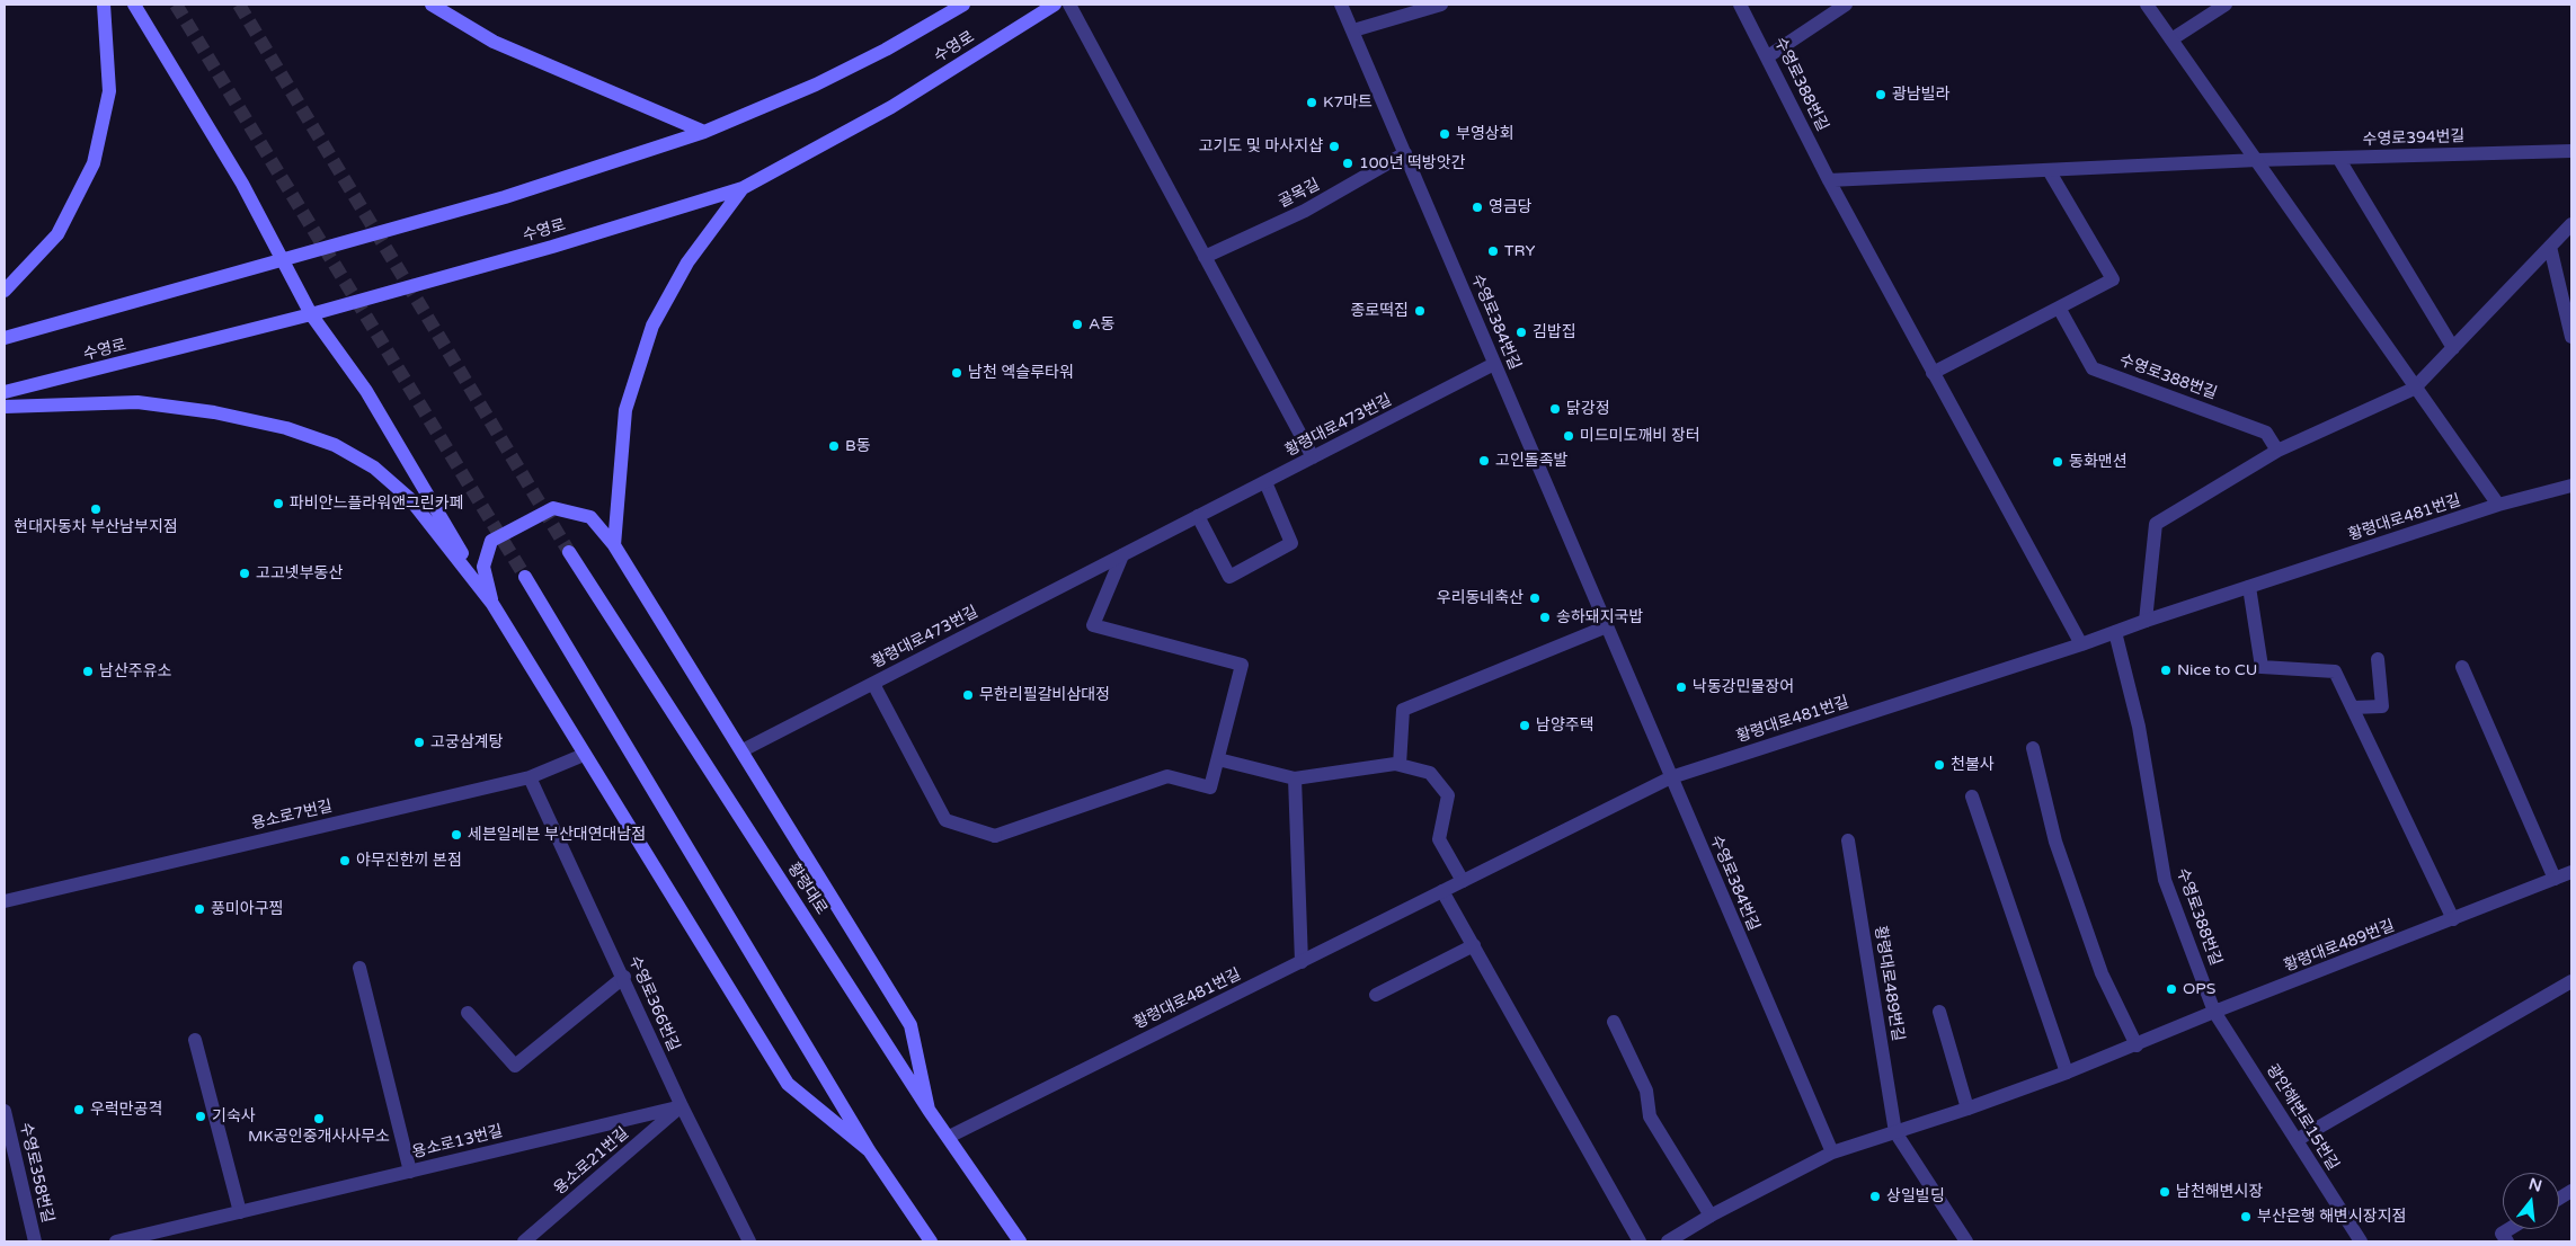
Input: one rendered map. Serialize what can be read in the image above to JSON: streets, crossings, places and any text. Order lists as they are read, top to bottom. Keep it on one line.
{"streets":{"main road":["수영로","황령대로"],"street":["수영로388번길","수영로394번길","골목길","수영로384번길","황령대로473번길","황령대로481번길","용소로7번길","황령대로489번길","수영로366번길","광안해변로15번길","용소로13번길","용소로21번길","수영로358번길"]},"crossings":[["수영로388번길","황령대로481번길"],["수영로388번길","황령대로489번길"],["수영로388번길","광안해변로15번길"],["골목길","수영로384번길"],["수영로384번길","황령대로473번길"],["수영로384번길","황령대로481번길"],["수영로384번길","황령대로489번길"],["황령대로481번길","황령대로"],["용소로7번길","수영로366번길"],["황령대로489번길","광안해변로15번길"],["수영로366번길","용소로13번길"],["수영로366번길","용소로21번길"],["용소로13번길","용소로21번길"]],"places":["광남빌라","K7마트","부영상회","고기도 및 마사지샵","100년 떡방앗간","영금당","TRY","종로떡집","A동","김밥집","남천 엑슬루타워","닭강정","미드미도깨비 장터","B동","고인돌족발","동화맨션","파비안느플라워앤그린카페","현대자동차 부산남부지점","고고넷부동산","우리동네축산","송하돼지국밥","Nice to CU","남산주유소","낙동강민물장어","무한리필갈비삼대정","남양주택","고궁삼계탕","천불사","세븐일레븐 부산대연대남점","야무진한끼 본점","풍미아구찜","OPS","우럭만공격","기숙사","MK공인중개사사무소","남천해변시장","상일빌딩","부산은행 해변시장지점"],"north":"top"}
